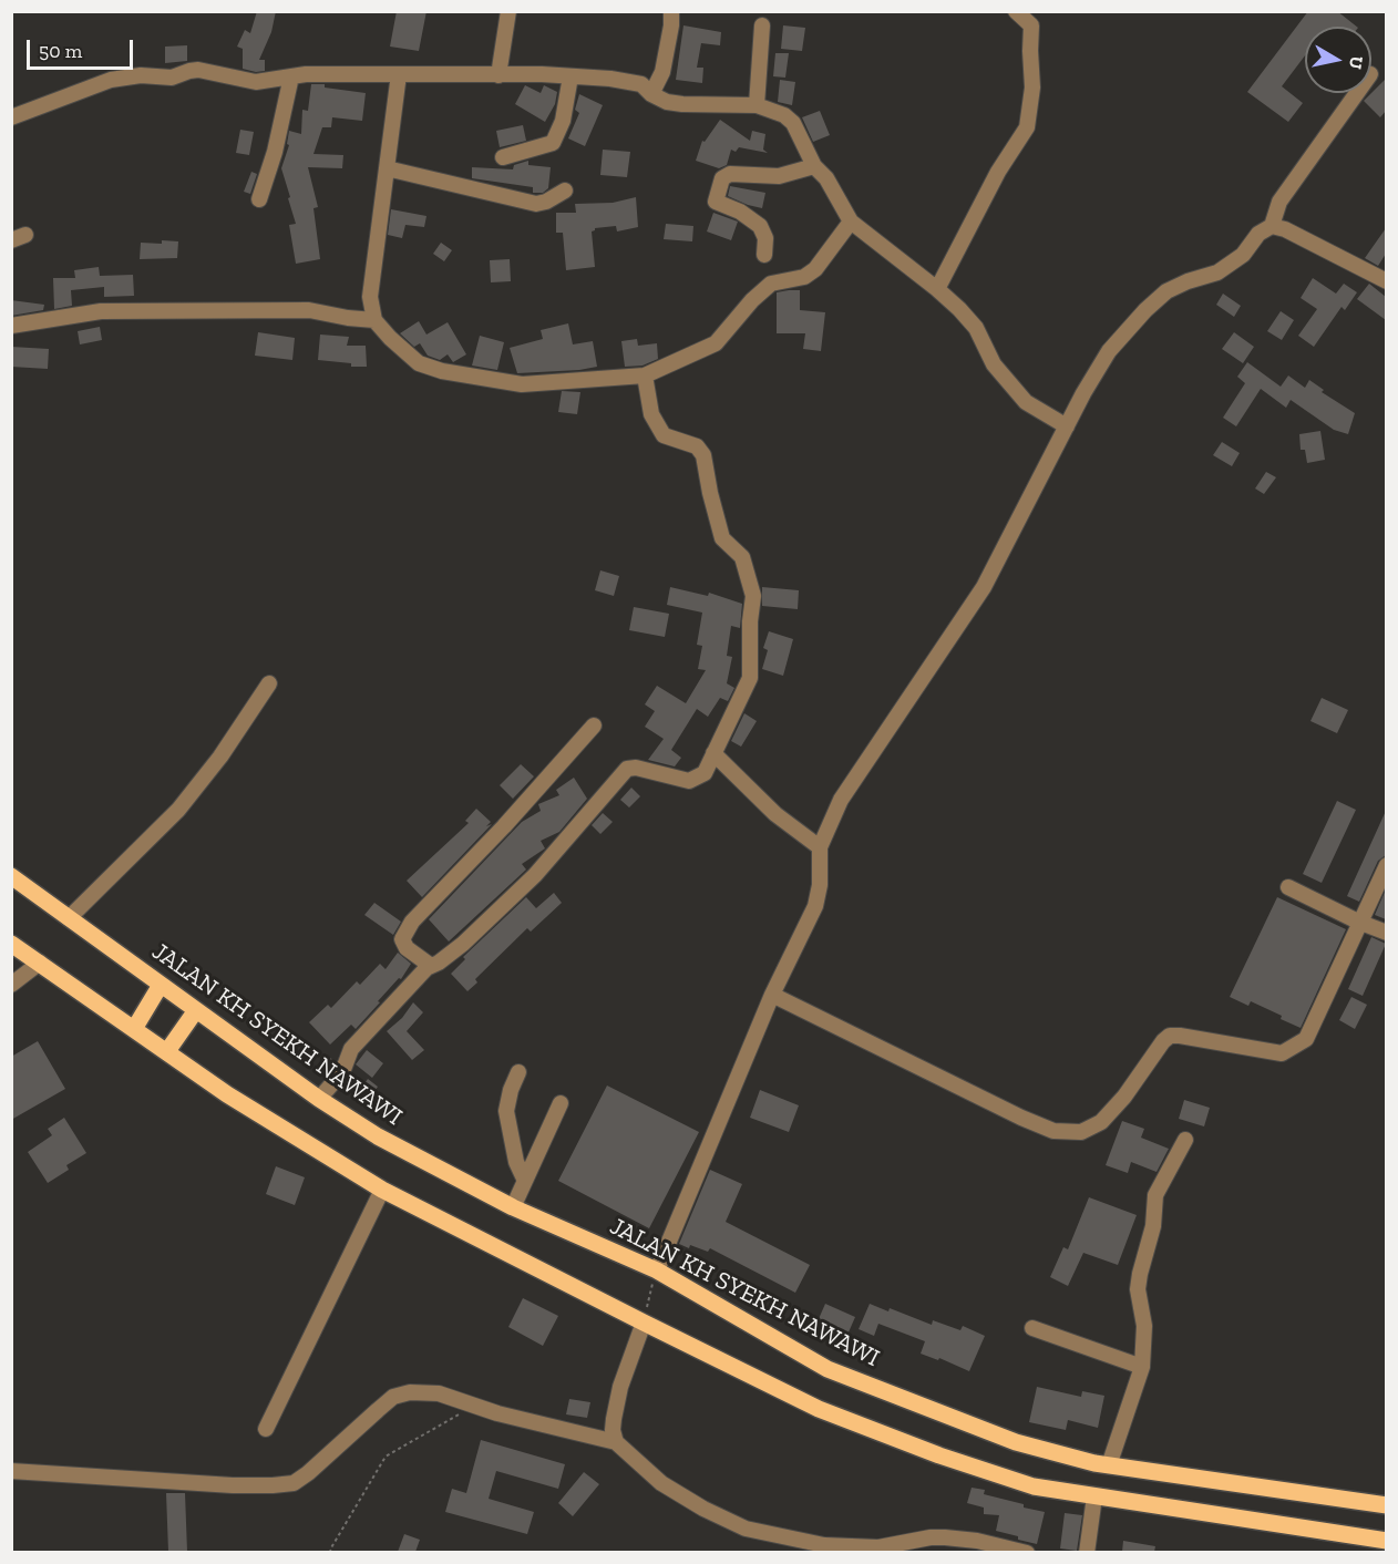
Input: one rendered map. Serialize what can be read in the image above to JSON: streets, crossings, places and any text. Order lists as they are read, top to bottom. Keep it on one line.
{"streets":{"main road":["JALAN KH SYEKH NAWAWI"]},"scale_bar":"50 m","north":"right"}
